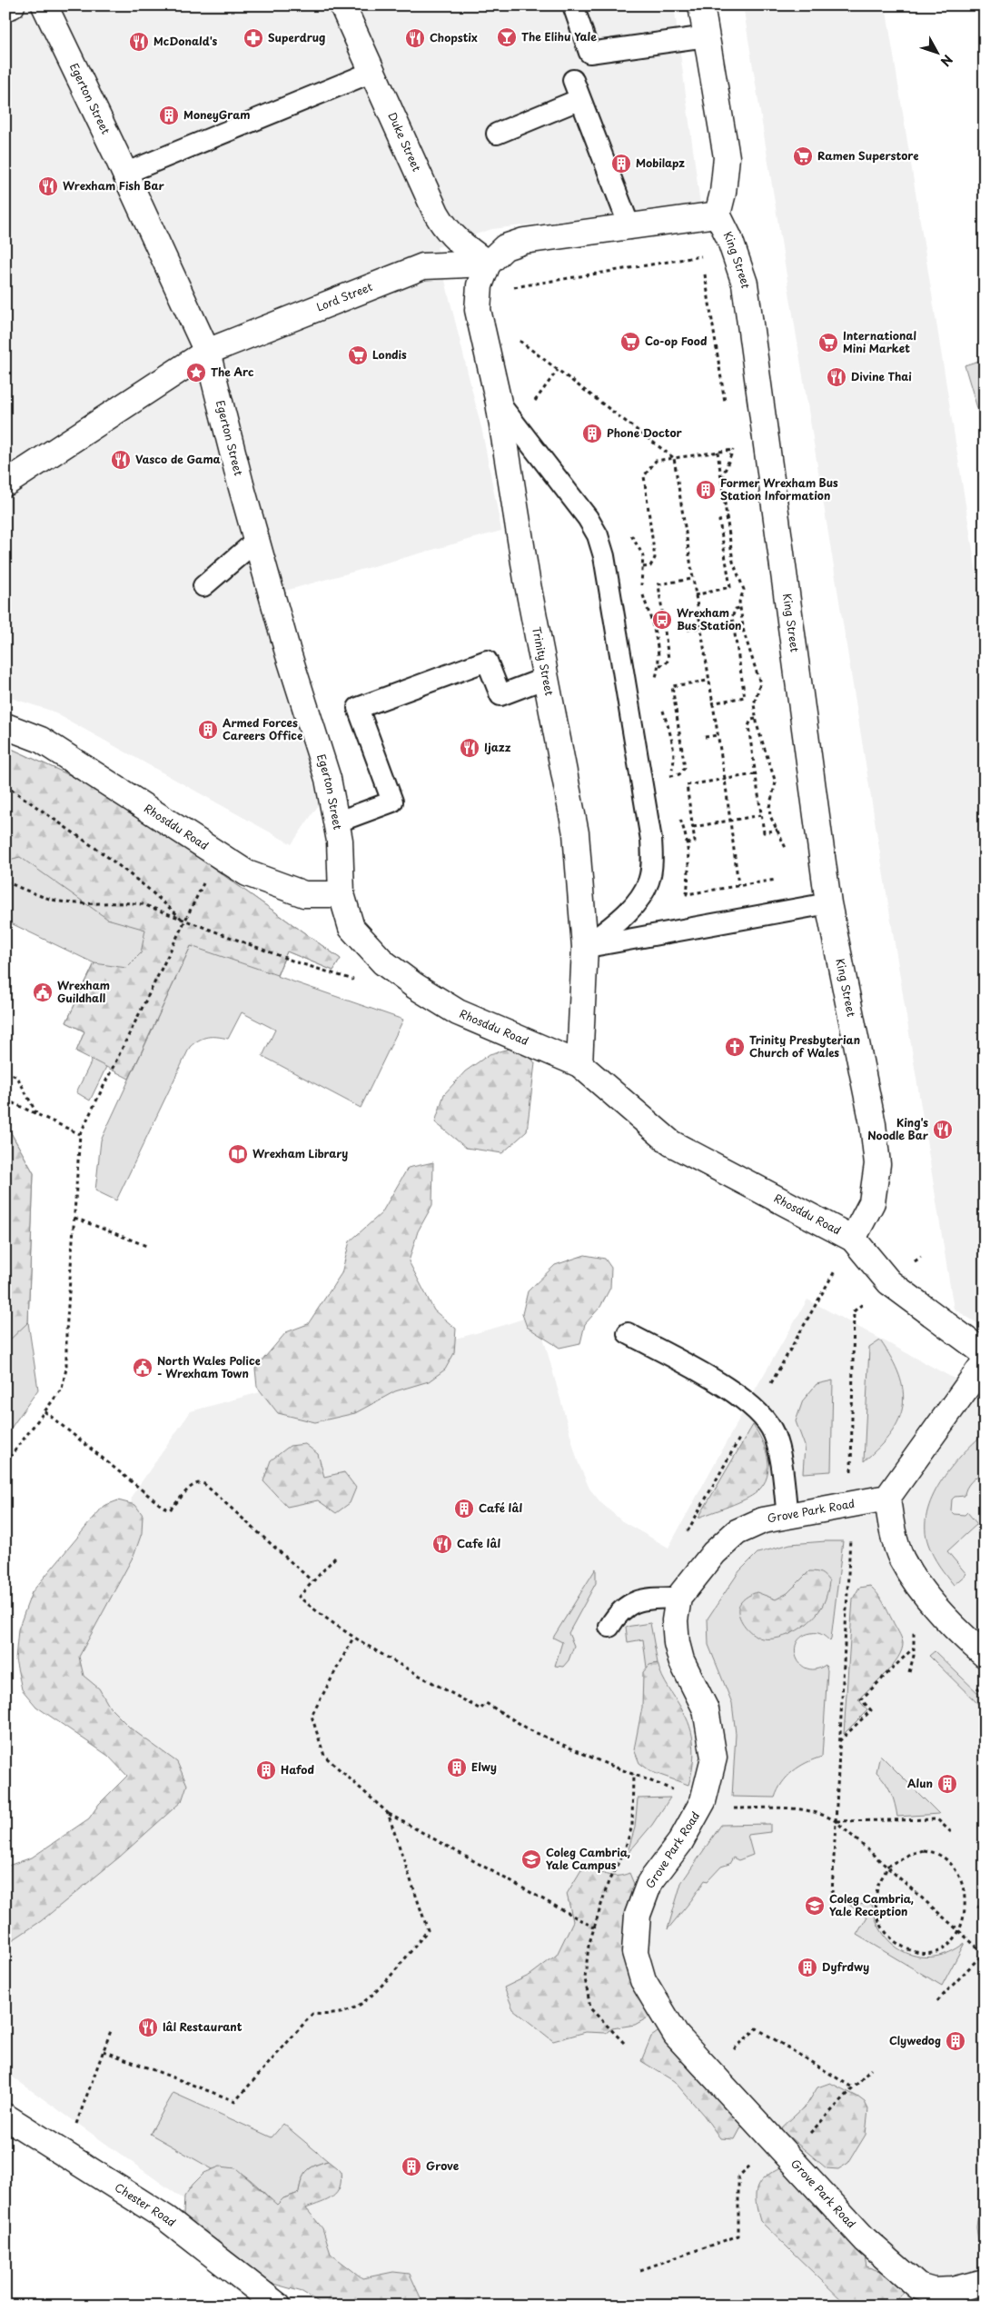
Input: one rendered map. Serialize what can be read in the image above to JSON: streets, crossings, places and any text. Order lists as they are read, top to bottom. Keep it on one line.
{"streets":{"street":["Egerton Street","Duke Street","King Street","Lord Street","Trinity Street","Rhosddu Road","Grove Park Road","Chester Road"]},"crossings":[["Egerton Street","Lord Street"],["Egerton Street","Rhosddu Road"],["Duke Street","Lord Street"],["Duke Street","Trinity Street"],["King Street","Rhosddu Road"],["Lord Street","Trinity Street"],["Trinity Street","Rhosddu Road"]],"places":{"bar":["The Elihu Yale"],"pharmacy":["Superdrug"],"restaurant":["Chopstix","McDonald's","Wrexham Fish Bar","Divine Thai","Vasco de Gama","Ijazz","King's Noodle Bar","Cafe Iâl","Iâl Restaurant"],"building":["MoneyGram","Mobilapz","Phone Doctor","Former Wrexham Bus Station Information","Armed Forces Careers Office","Café Iâl","Elwy","Hafod","Alun","Dyfrdwy","Clywedog","Grove"],"supermarket":["Ramen Superstore","Co-op Food","International Mini Market","Londis"],"place":["The Arc"],"bus stop":["Wrexham Bus Station"],"public building":["Wrexham Guildhall","North Wales Police - Wrexham Town"],"church":["Trinity Presbyterian Church of Wales"],"library":["Wrexham Library"],"school or university":["Coleg Cambria, Yale Campus","Coleg Cambria, Yale Reception"]},"north":"bottom right"}
